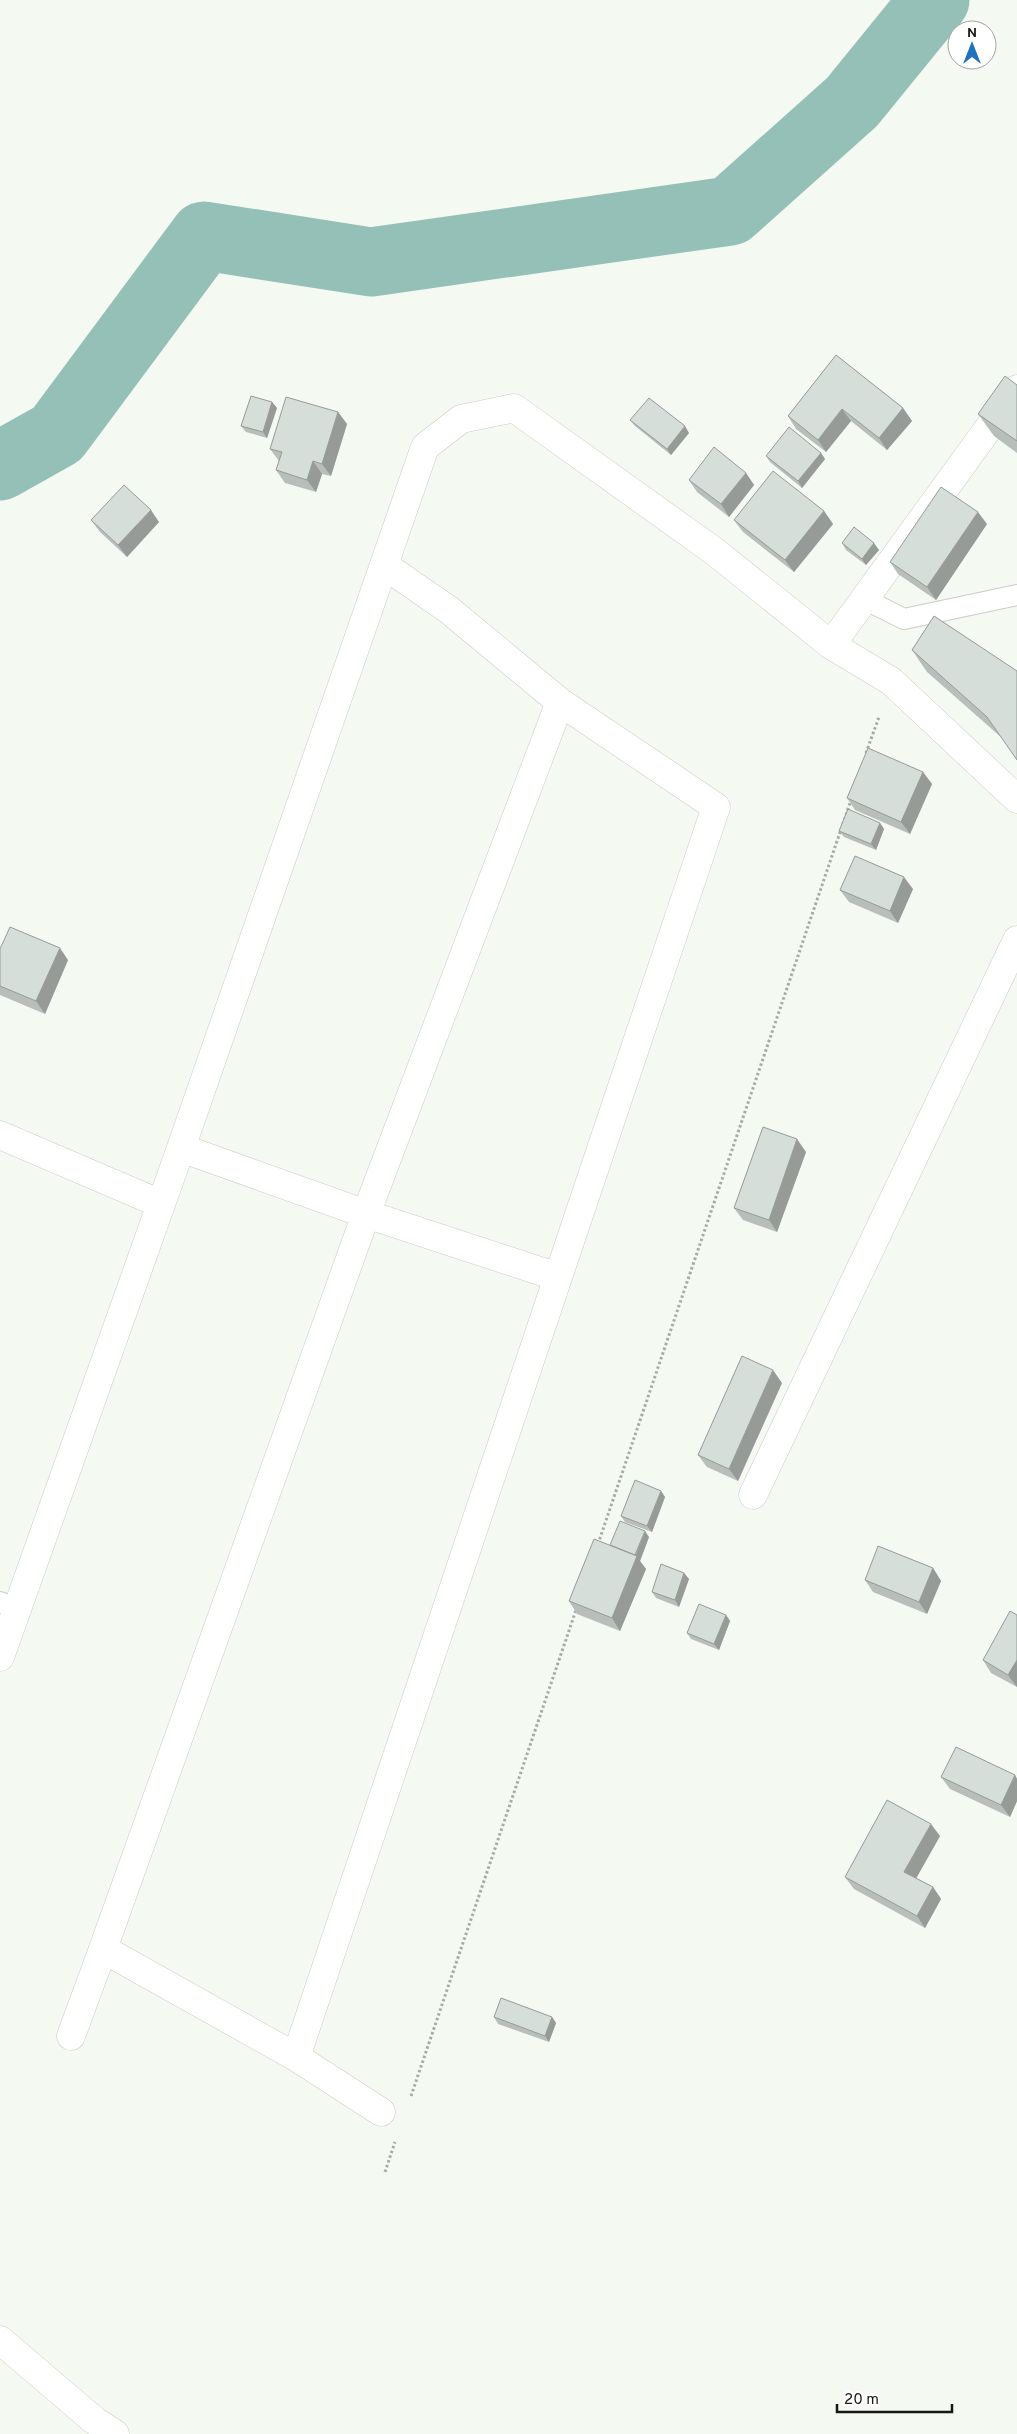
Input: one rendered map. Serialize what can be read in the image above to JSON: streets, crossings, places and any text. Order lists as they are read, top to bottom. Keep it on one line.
{"scale_bar":"20 m","north":"top"}
